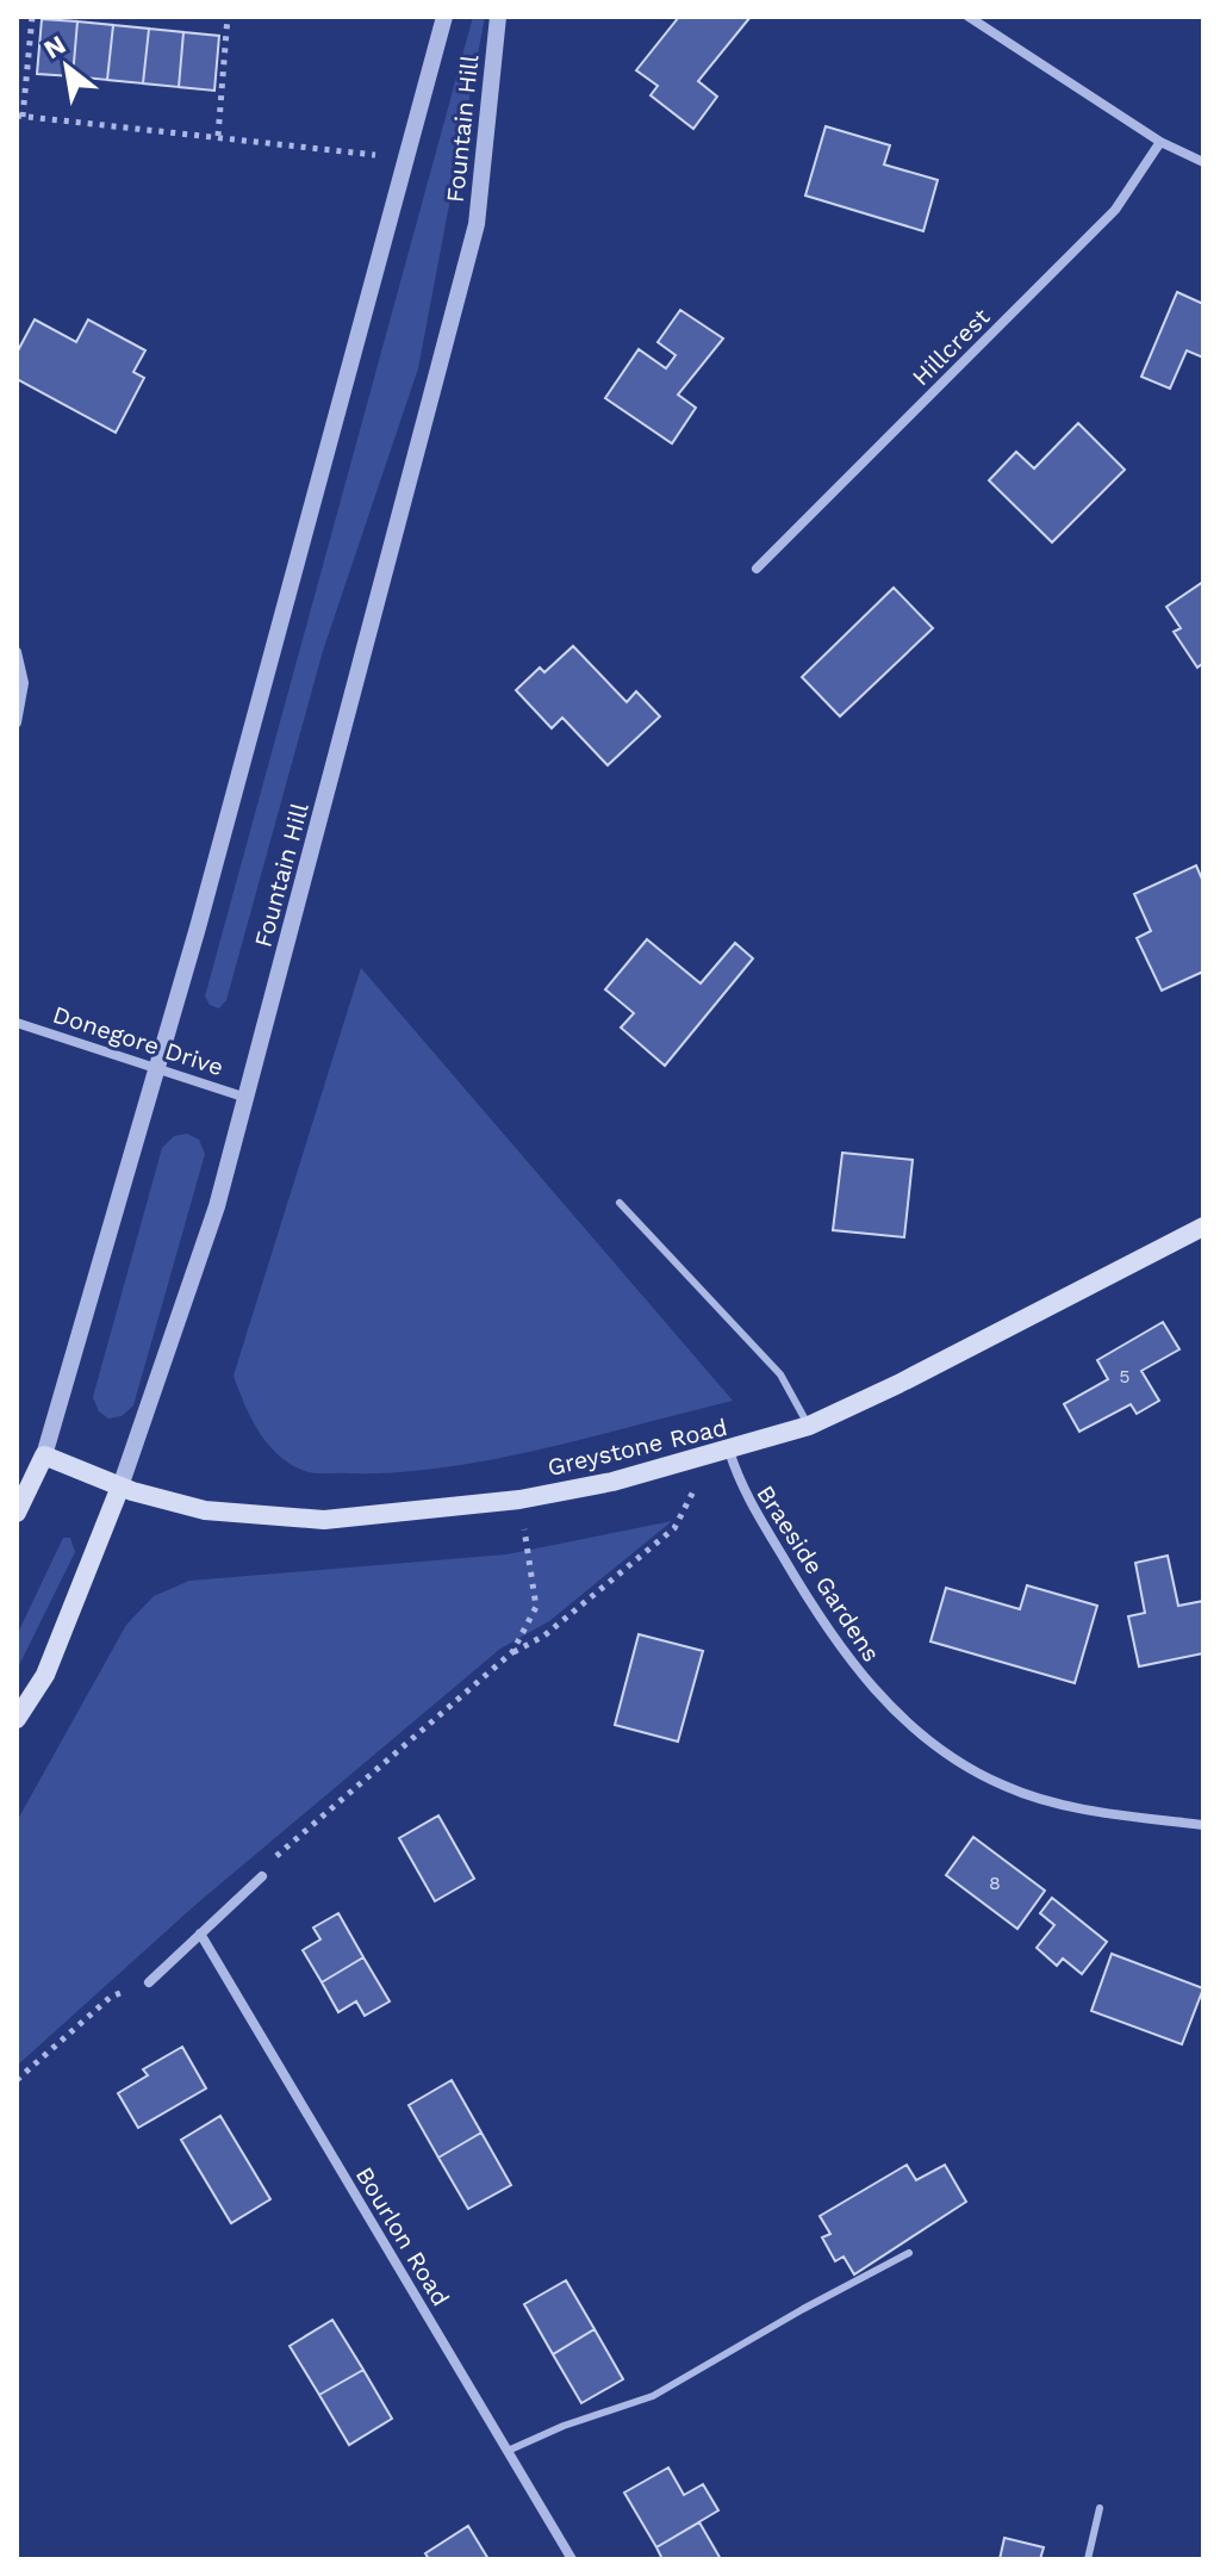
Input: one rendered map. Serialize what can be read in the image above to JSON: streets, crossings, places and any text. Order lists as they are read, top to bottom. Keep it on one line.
{"streets":{"main road":["Fountain Hill","Greystone Road"],"street":["Hillcrest","Donegore Drive","Braeside Gardens","Bourlon Road"]},"crossings":[["Fountain Hill","Donegore Drive"],["Fountain Hill","Greystone Road"],["Greystone Road","Braeside Gardens"]],"house_numbers":["5","8"],"north":"top left"}
